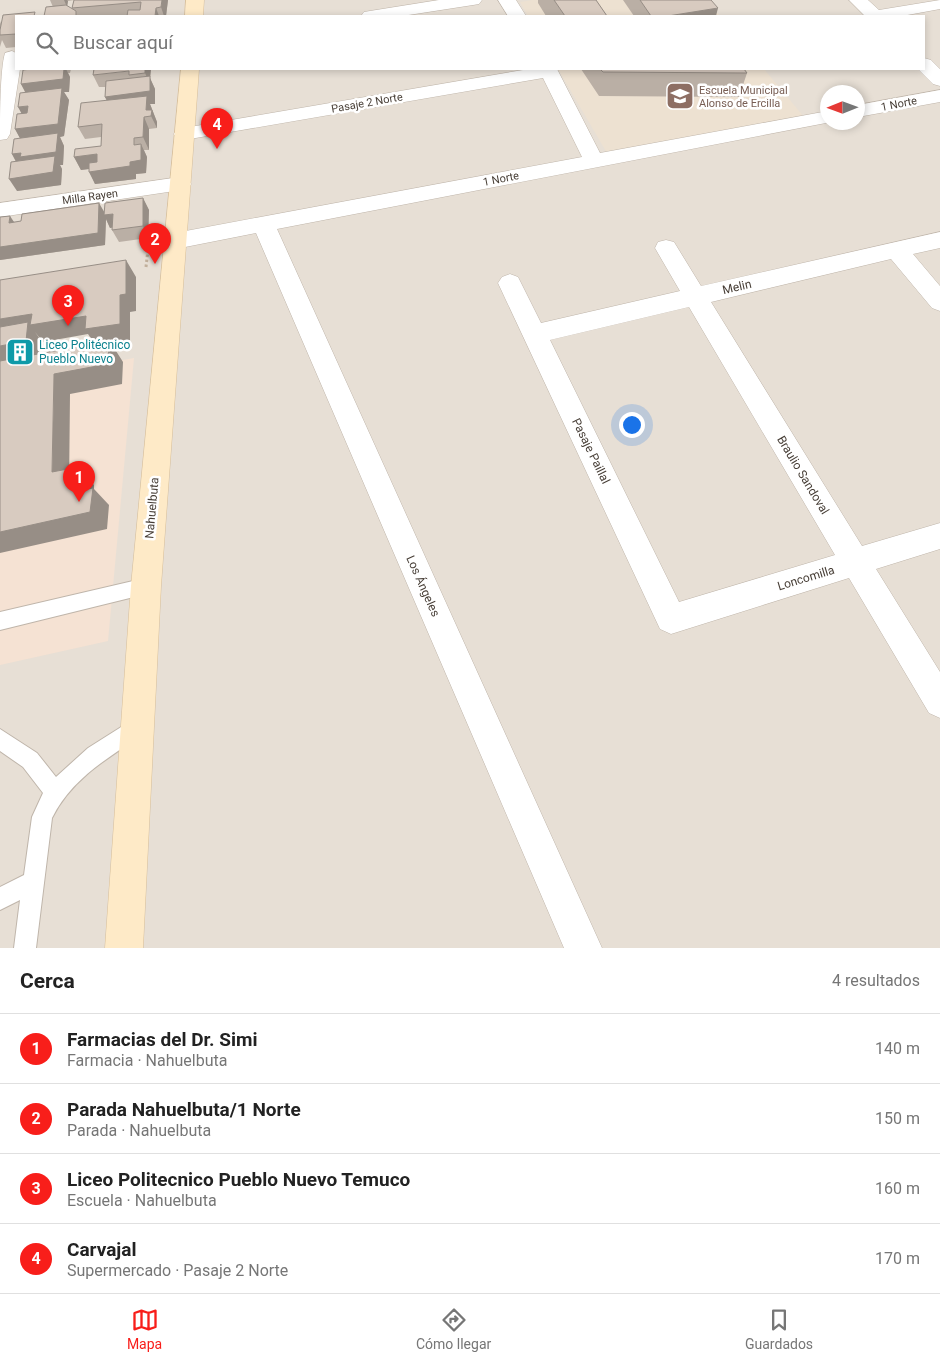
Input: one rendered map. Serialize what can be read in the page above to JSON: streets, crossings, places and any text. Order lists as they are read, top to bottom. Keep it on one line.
{"streets":{"main road":["Nahuelbuta"],"street":["Pasaje 2 Norte","1 Norte","Milla Rayen","Melin","Pasaje Paillal","Braulio Sandoval","Loncomilla","Los Ángeles"]},"crossings":[["Pasaje 2 Norte","Nahuelbuta"],["1 Norte","Nahuelbuta"],["1 Norte","Los Ángeles"],["Milla Rayen","Nahuelbuta"],["Melin","Pasaje Paillal"],["Melin","Braulio Sandoval"],["Pasaje Paillal","Loncomilla"],["Braulio Sandoval","Loncomilla"]],"places":{"school or university":["Escuela Municipal Alonso de Ercilla"],"building":["Liceo Politécnico Pueblo Nuevo"]},"north":"left","page":{"search":"Buscar aquí","pins":["4","2","3","1"],"heading":["Cerca","4 resultados"],"list":[{"mark":"1","name":"Farmacias del Dr. Simi","note":"Farmacia · Nahuelbuta","value":"140 m"},{"mark":"2","name":"Parada Nahuelbuta/1 Norte","note":"Parada · Nahuelbuta","value":"150 m"},{"mark":"3","name":"Liceo Politecnico Pueblo Nuevo Temuco","note":"Escuela · Nahuelbuta","value":"160 m"},{"mark":"4","name":"Carvajal","note":"Supermercado · Pasaje 2 Norte","value":"170 m"}],"nav":["Mapa","Cómo llegar","Guardados"]}}
